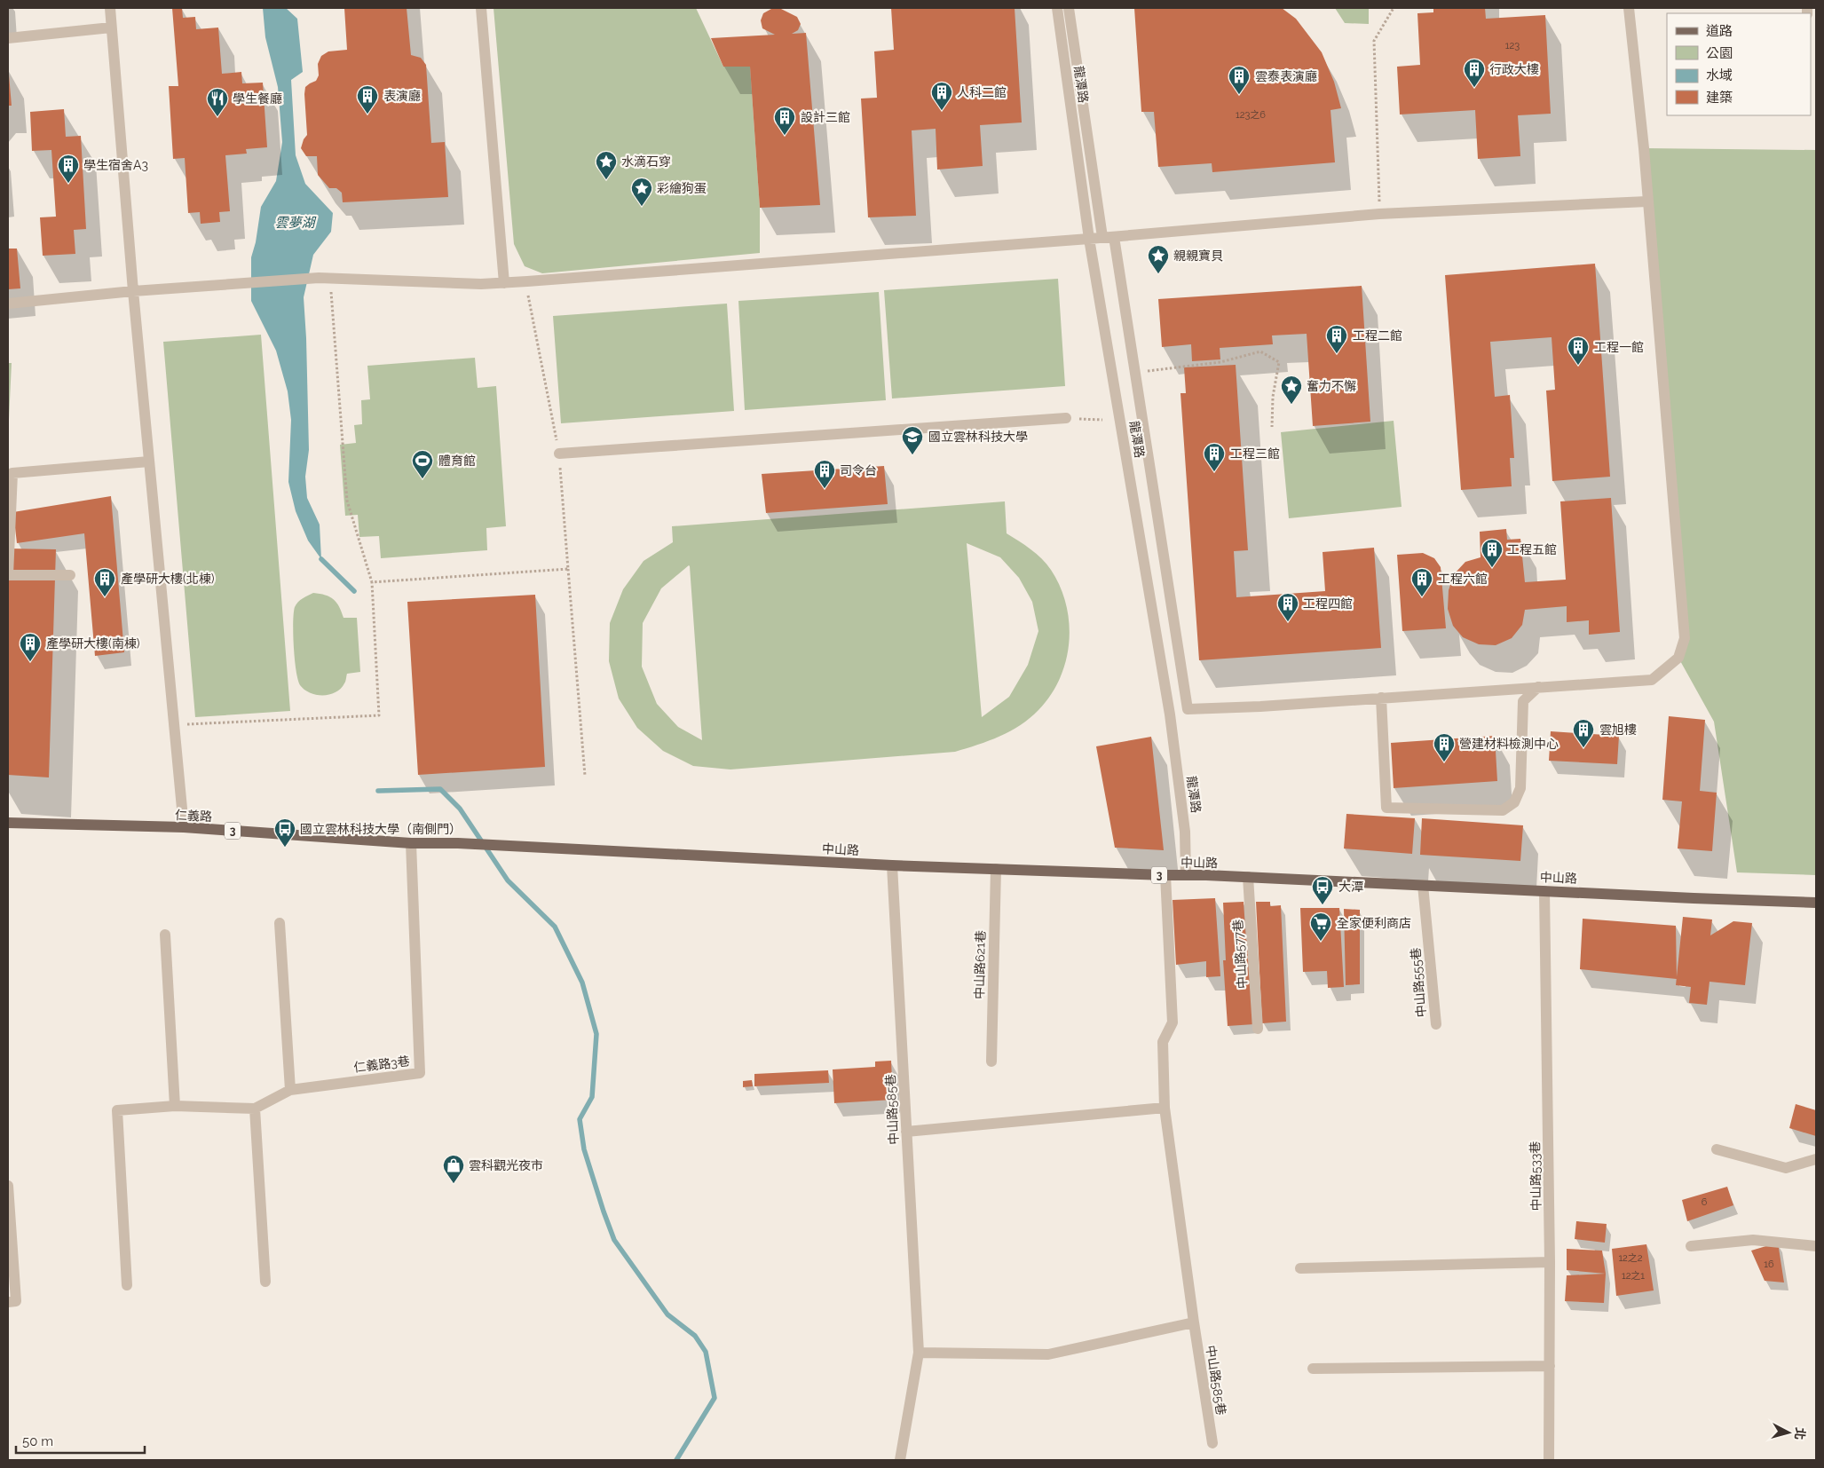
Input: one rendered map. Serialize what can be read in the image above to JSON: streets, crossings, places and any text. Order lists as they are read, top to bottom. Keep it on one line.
{"streets":{"main road":["仁義路","3","中山路"],"street":["龍潭路","中山路577巷","中山路621巷","中山路555巷","仁義路3巷","中山路585巷","中山路533巷"]},"crossings":[["龍潭路","中山路"],["仁義路","中山路"],["仁義路","仁義路3巷"],["中山路","中山路577巷"],["中山路","中山路621巷"],["中山路","中山路555巷"],["中山路","中山路585巷"],["中山路","中山路533巷"]],"water":["雲夢湖"],"places":{"building":["行政大樓","雲泰表演廳","人科二館","表演廳","設計三館","學生宿舍A3","工程二館","工程一館","工程三館","司令台","工程五館","產學研大樓(北棟)","工程六館","工程四館","產學研大樓(南棟)","雲旭樓","營建材料檢測中心"],"restaurant":["學生餐廳"],"place":["水滴石穿","彩繪狗蛋","親親寶貝","奮力不懈"],"school or university":["國立雲林科技大學"],"sports":["體育館"],"bus stop":["國立雲林科技大學（南側門）","大潭"],"supermarket":["全家便利商店"],"shop":["雲科觀光夜市"]},"house_numbers":["123","123之6","6","12之2","16","12之1"],"legend":["道路","公園","水域","建築"],"scale_bar":"50 m","north":"right"}
